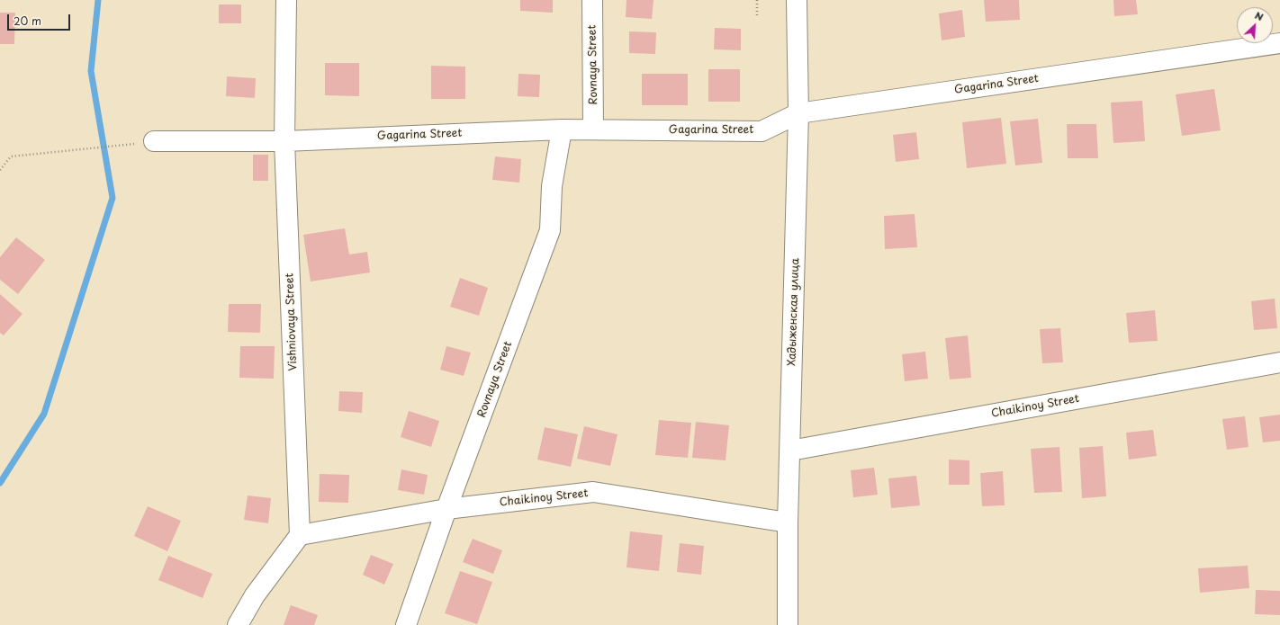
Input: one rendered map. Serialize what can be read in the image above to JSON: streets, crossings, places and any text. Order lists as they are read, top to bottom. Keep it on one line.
{"streets":{"street":["Rovnaya Street","Gagarina Street","Хадыженская улица","Vishniovaya Street","Chaikinoy Street"]},"crossings":[["Rovnaya Street","Gagarina Street"],["Rovnaya Street","Chaikinoy Street"],["Gagarina Street","Хадыженская улица"],["Gagarina Street","Vishniovaya Street"],["Хадыженская улица","Chaikinoy Street"],["Vishniovaya Street","Chaikinoy Street"]],"scale_bar":"20 m","north":"top right"}
